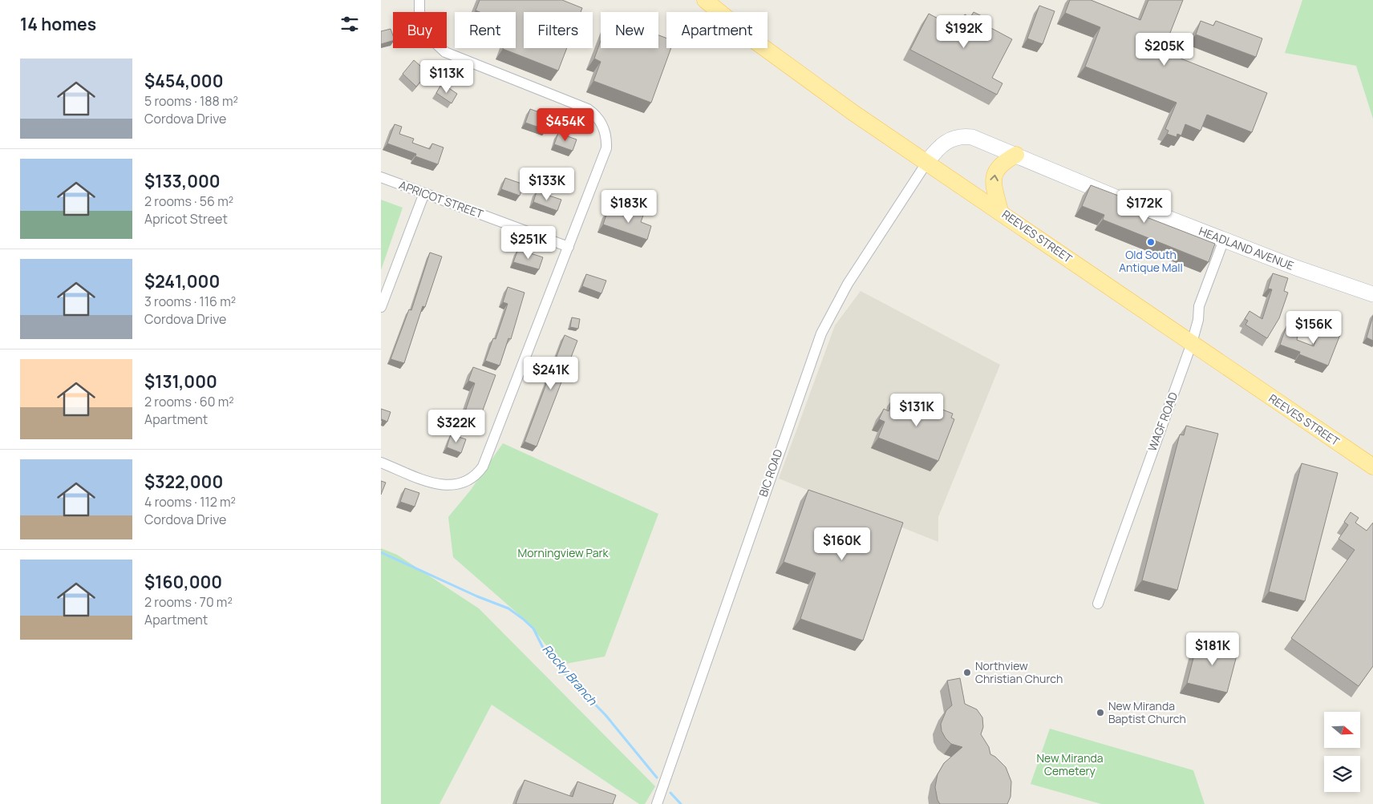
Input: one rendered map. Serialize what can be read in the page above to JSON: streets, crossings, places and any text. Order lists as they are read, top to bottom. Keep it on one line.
{"streets":{"main road":["REEVES STREET","HEADLAND AVENUE"],"street":["APRICOT STREET","WAGF ROAD","BIC ROAD"]},"crossings":[["REEVES STREET","HEADLAND AVENUE"],["REEVES STREET","WAGF ROAD"],["REEVES STREET","BIC ROAD"],["HEADLAND AVENUE","WAGF ROAD"],["HEADLAND AVENUE","BIC ROAD"]],"water":["Rocky Branch"],"parks":["Morningview Park","New Miranda Cemetery"],"places":["Old South Antique Mall","Northview Christian Church","New Miranda Baptist Church"],"north":"right","page":{"heading":"14 homes","chip":["Buy","Rent","Filters","New","Apartment"],"price":["$192K","$205K","$113K","$454K","$133K","$183K","$172K","$251K","$156K","$241K","$131K","$322K","$160K","$181K"],"list":[{"name":"$454,000","note":"5 rooms · 188 m² · Cordova Drive"},{"name":"$133,000","note":"2 rooms · 56 m² · Apricot Street"},{"name":"$241,000","note":"3 rooms · 116 m² · Cordova Drive"},{"name":"$131,000","note":"2 rooms · 60 m² · Apartment"},{"name":"$322,000","note":"4 rooms · 112 m² · Cordova Drive"},{"name":"$160,000","note":"2 rooms · 70 m² · Apartment"}]}}
